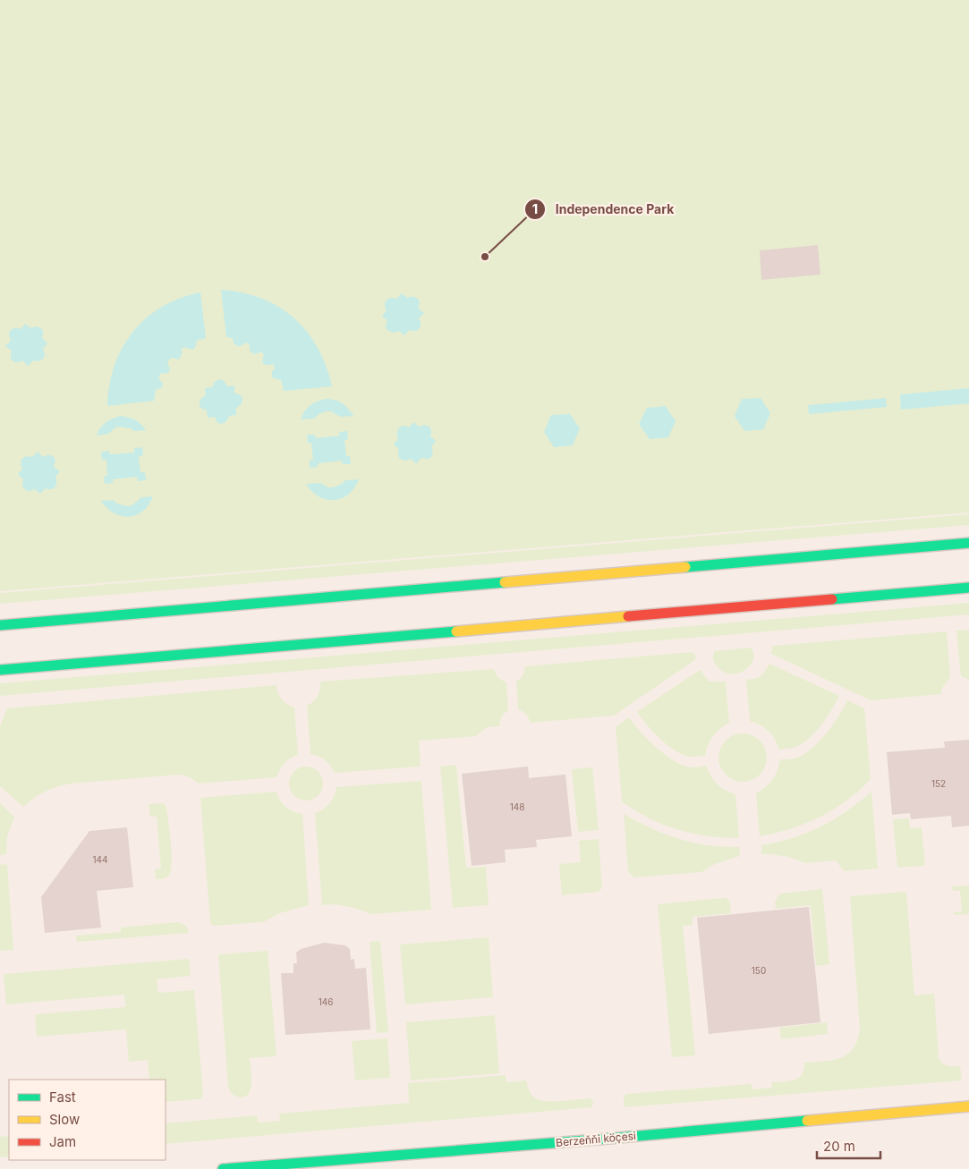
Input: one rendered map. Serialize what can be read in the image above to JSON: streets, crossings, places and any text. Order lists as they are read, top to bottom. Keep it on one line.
{"streets":{"main road":["Berzeňňi köçesi"]},"places":["Independence Park"],"house_numbers":["152","148","144","150","146"],"legend":["Fast","Slow","Jam"],"scale_bar":"20 m"}
